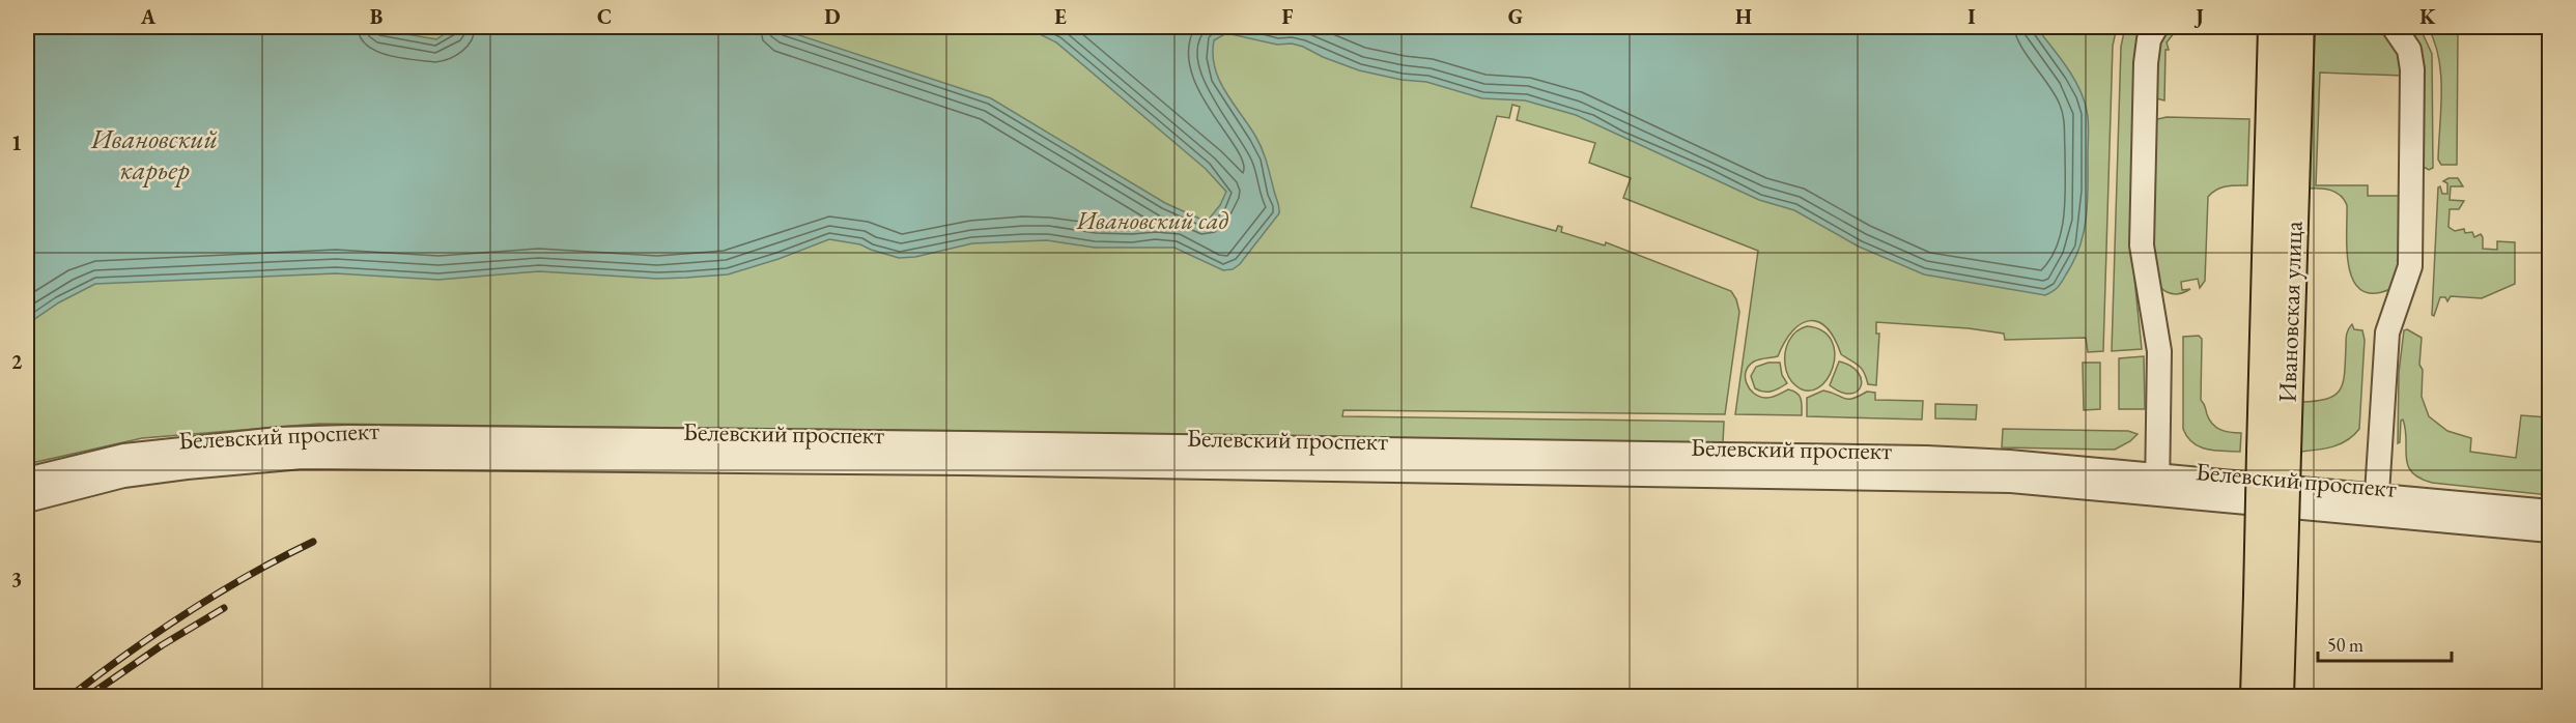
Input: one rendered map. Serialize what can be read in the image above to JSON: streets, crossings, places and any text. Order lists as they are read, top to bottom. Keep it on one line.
{"streets":{"main road":["Ивановская улица"],"street":["Белевский проспект"]},"water":["Ивановский карьер"],"parks":["Ивановский сад"],"scale_bar":"50 m","grid":{"columns":["A","B","C","D","E","F","G","H","I","J","K"],"rows":["1","2","3"]}}
